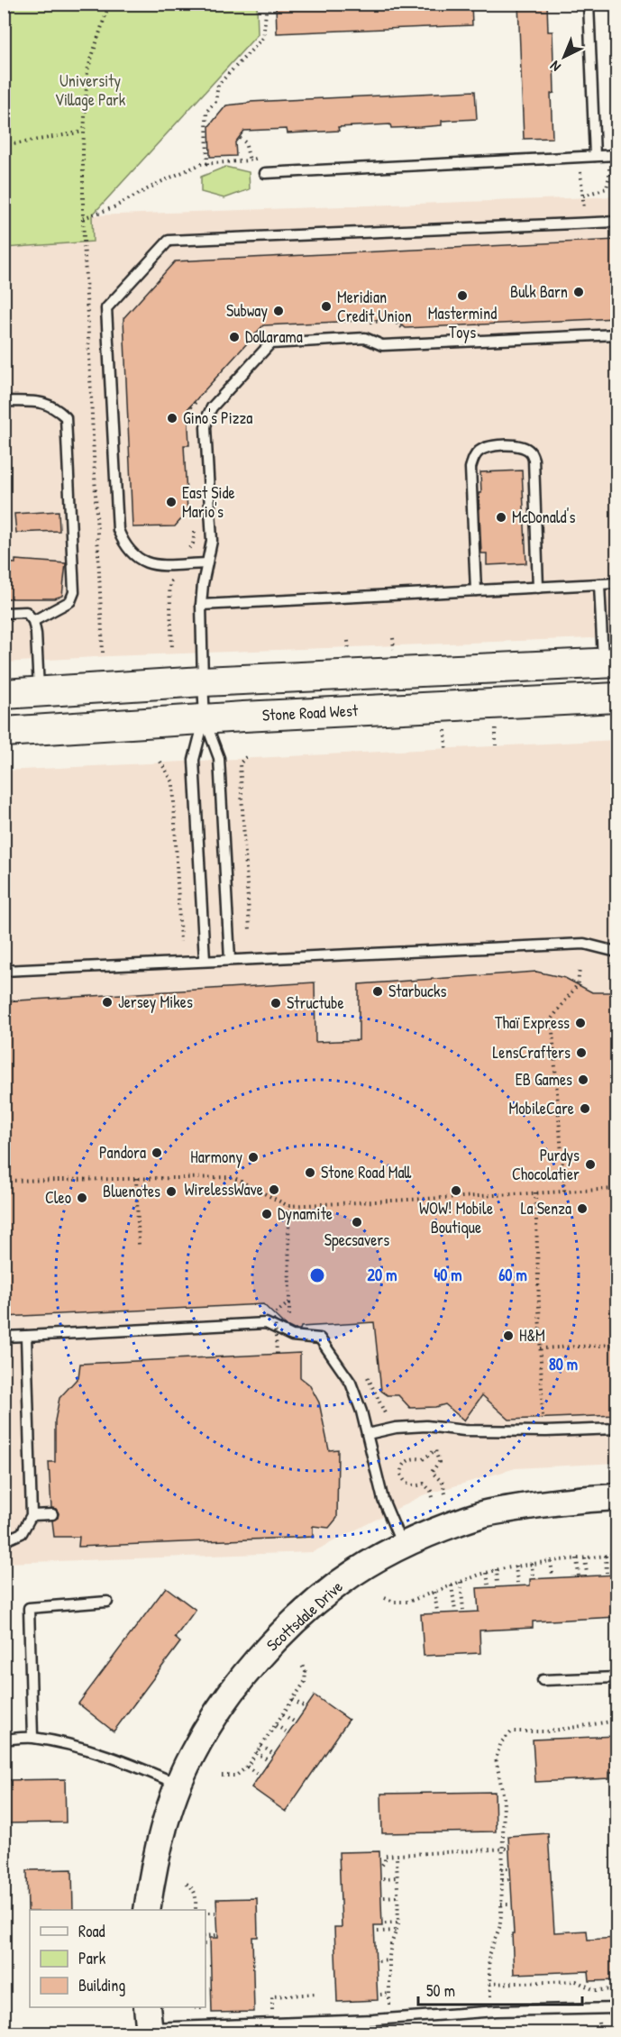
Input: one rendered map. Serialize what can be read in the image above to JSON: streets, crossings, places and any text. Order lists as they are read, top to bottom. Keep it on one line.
{"streets":{"main road":["Stone Road West"],"street":["Scottsdale Drive"]},"parks":["University Village Park"],"places":["Bulk Barn","Mastermind Toys","Meridian Credit Union","Subway","Dollarama","Gino's Pizza","East Side Mario's","McDonald's","Starbucks","Jersey Mikes","Structube","Thaï Express","LensCrafters","EB Games","MobileCare","Pandora","Harmony","Purdys Chocolatier","Stone Road Mall","WirelessWave","WOW! Mobile Boutique","Bluenotes","Cleo","La Senza","Dynamite","Specsavers","H&M"],"legend":["Road","Park","Building"],"scale_bar":"50 m","north":"bottom left","rings":["20 m","40 m","60 m","80 m"]}
